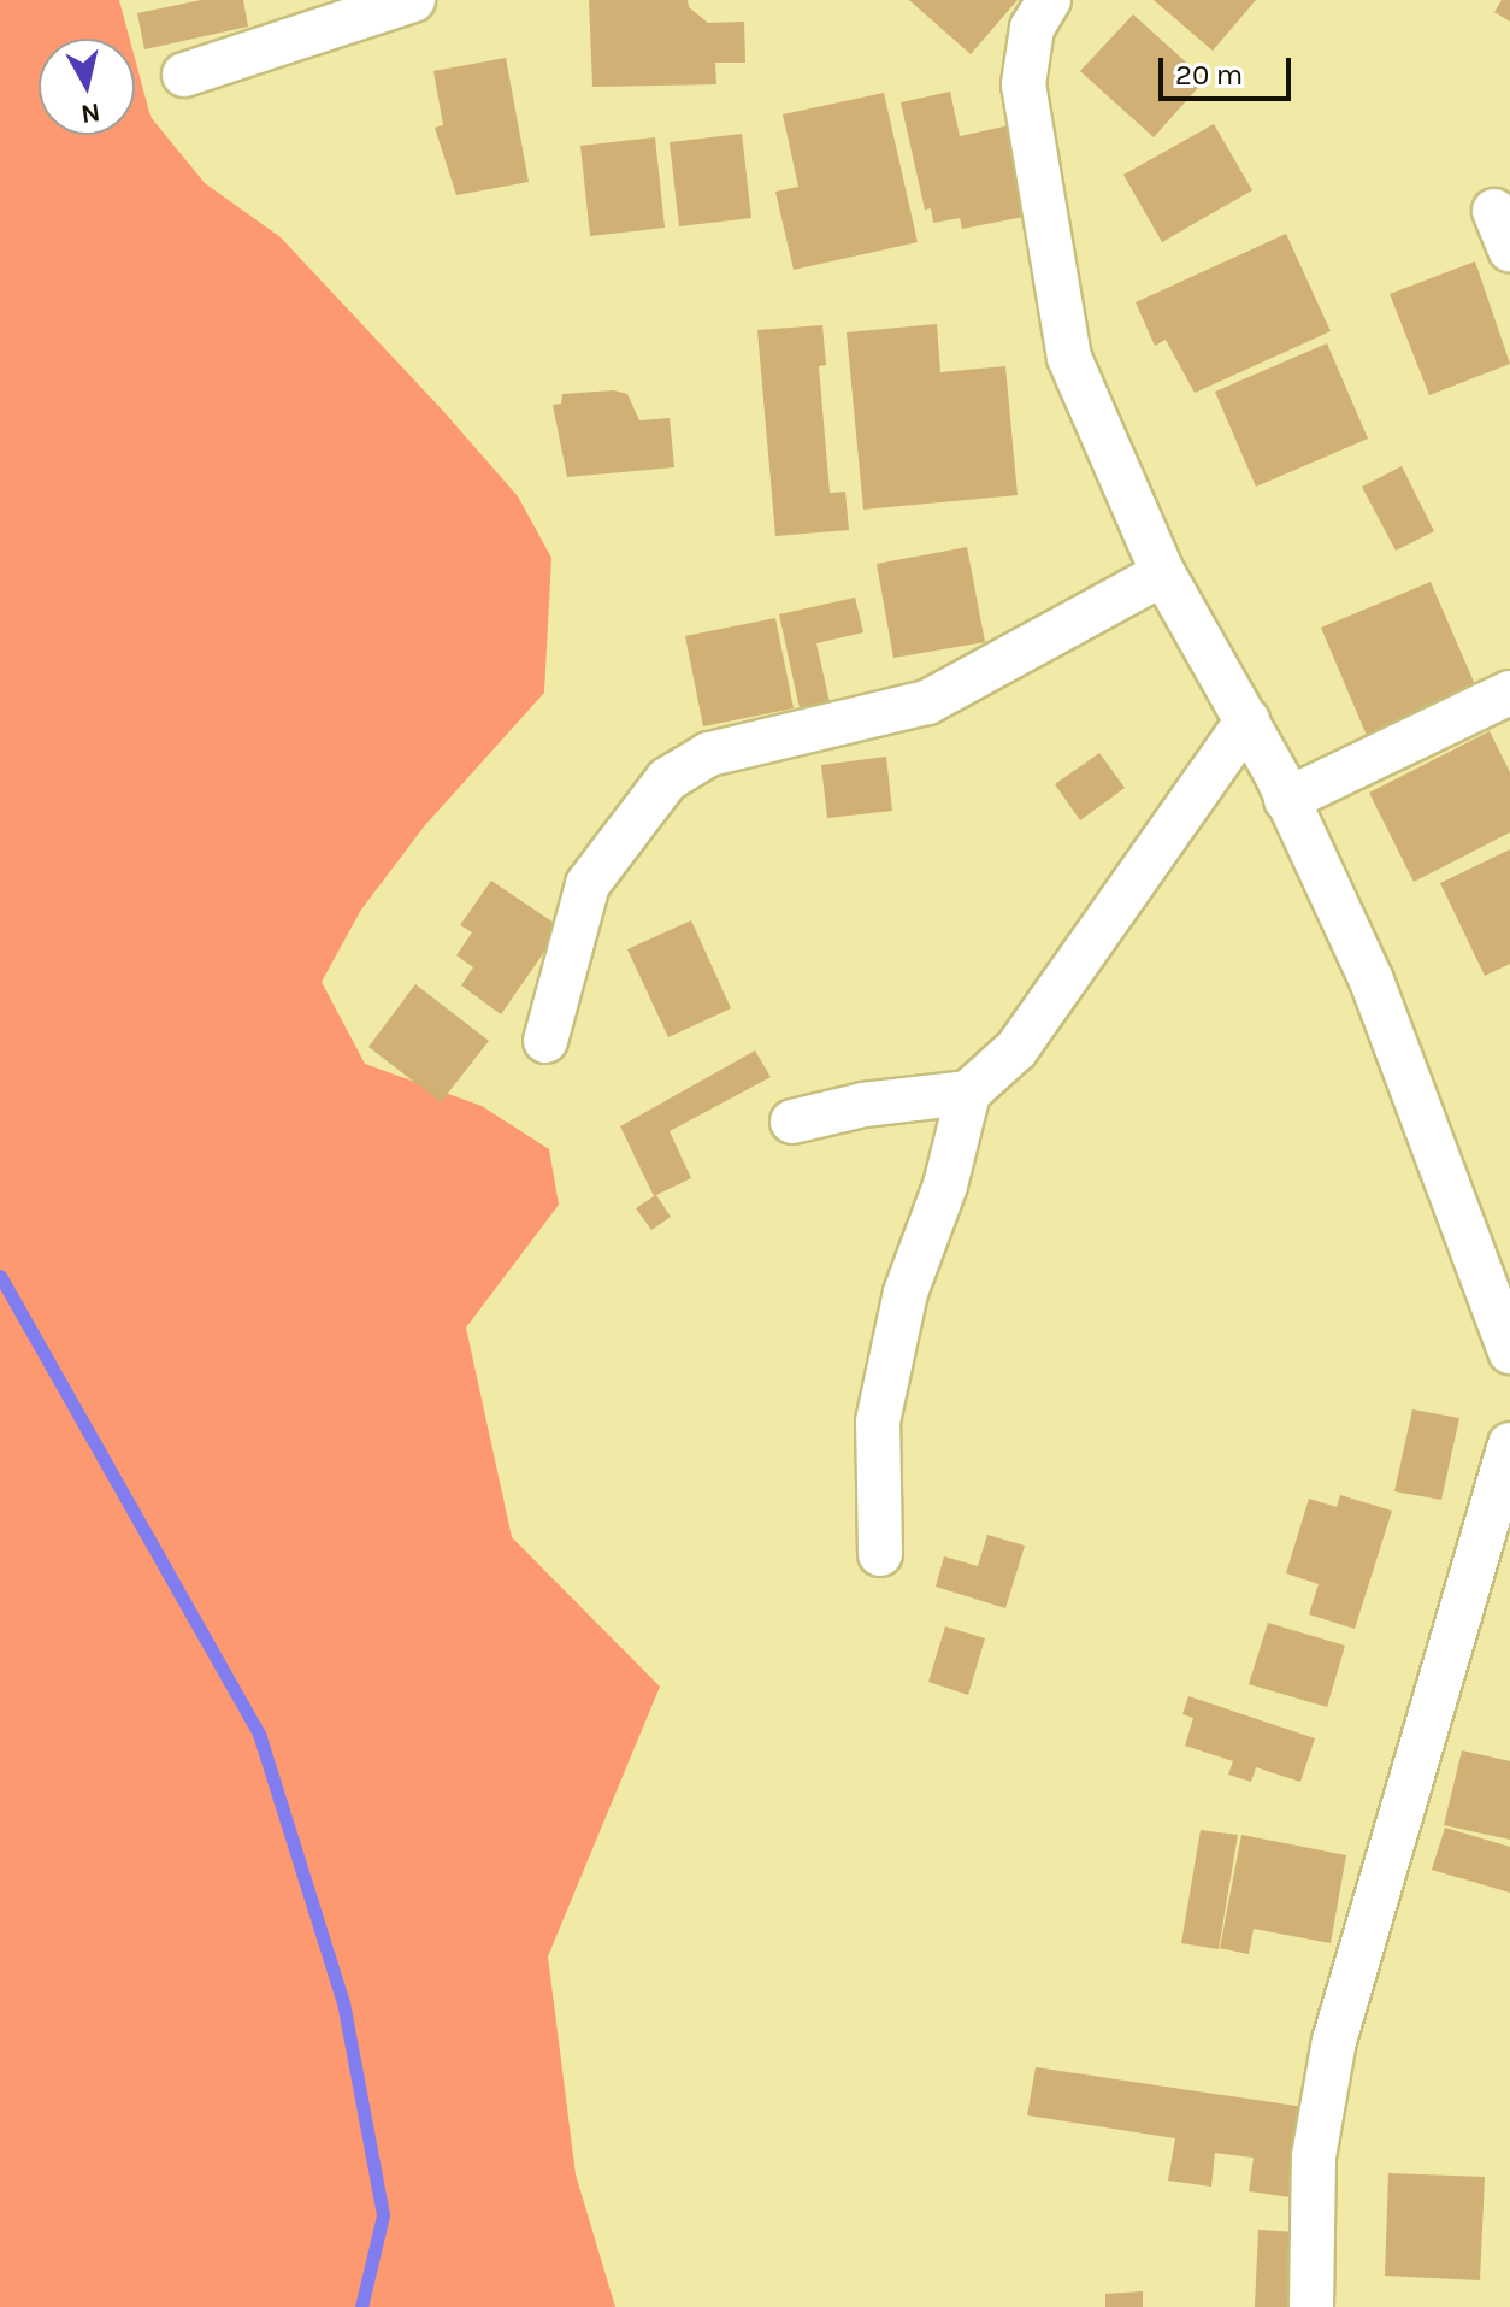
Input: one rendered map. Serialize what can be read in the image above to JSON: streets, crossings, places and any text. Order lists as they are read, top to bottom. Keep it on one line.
{"scale_bar":"20 m","north":"bottom"}
